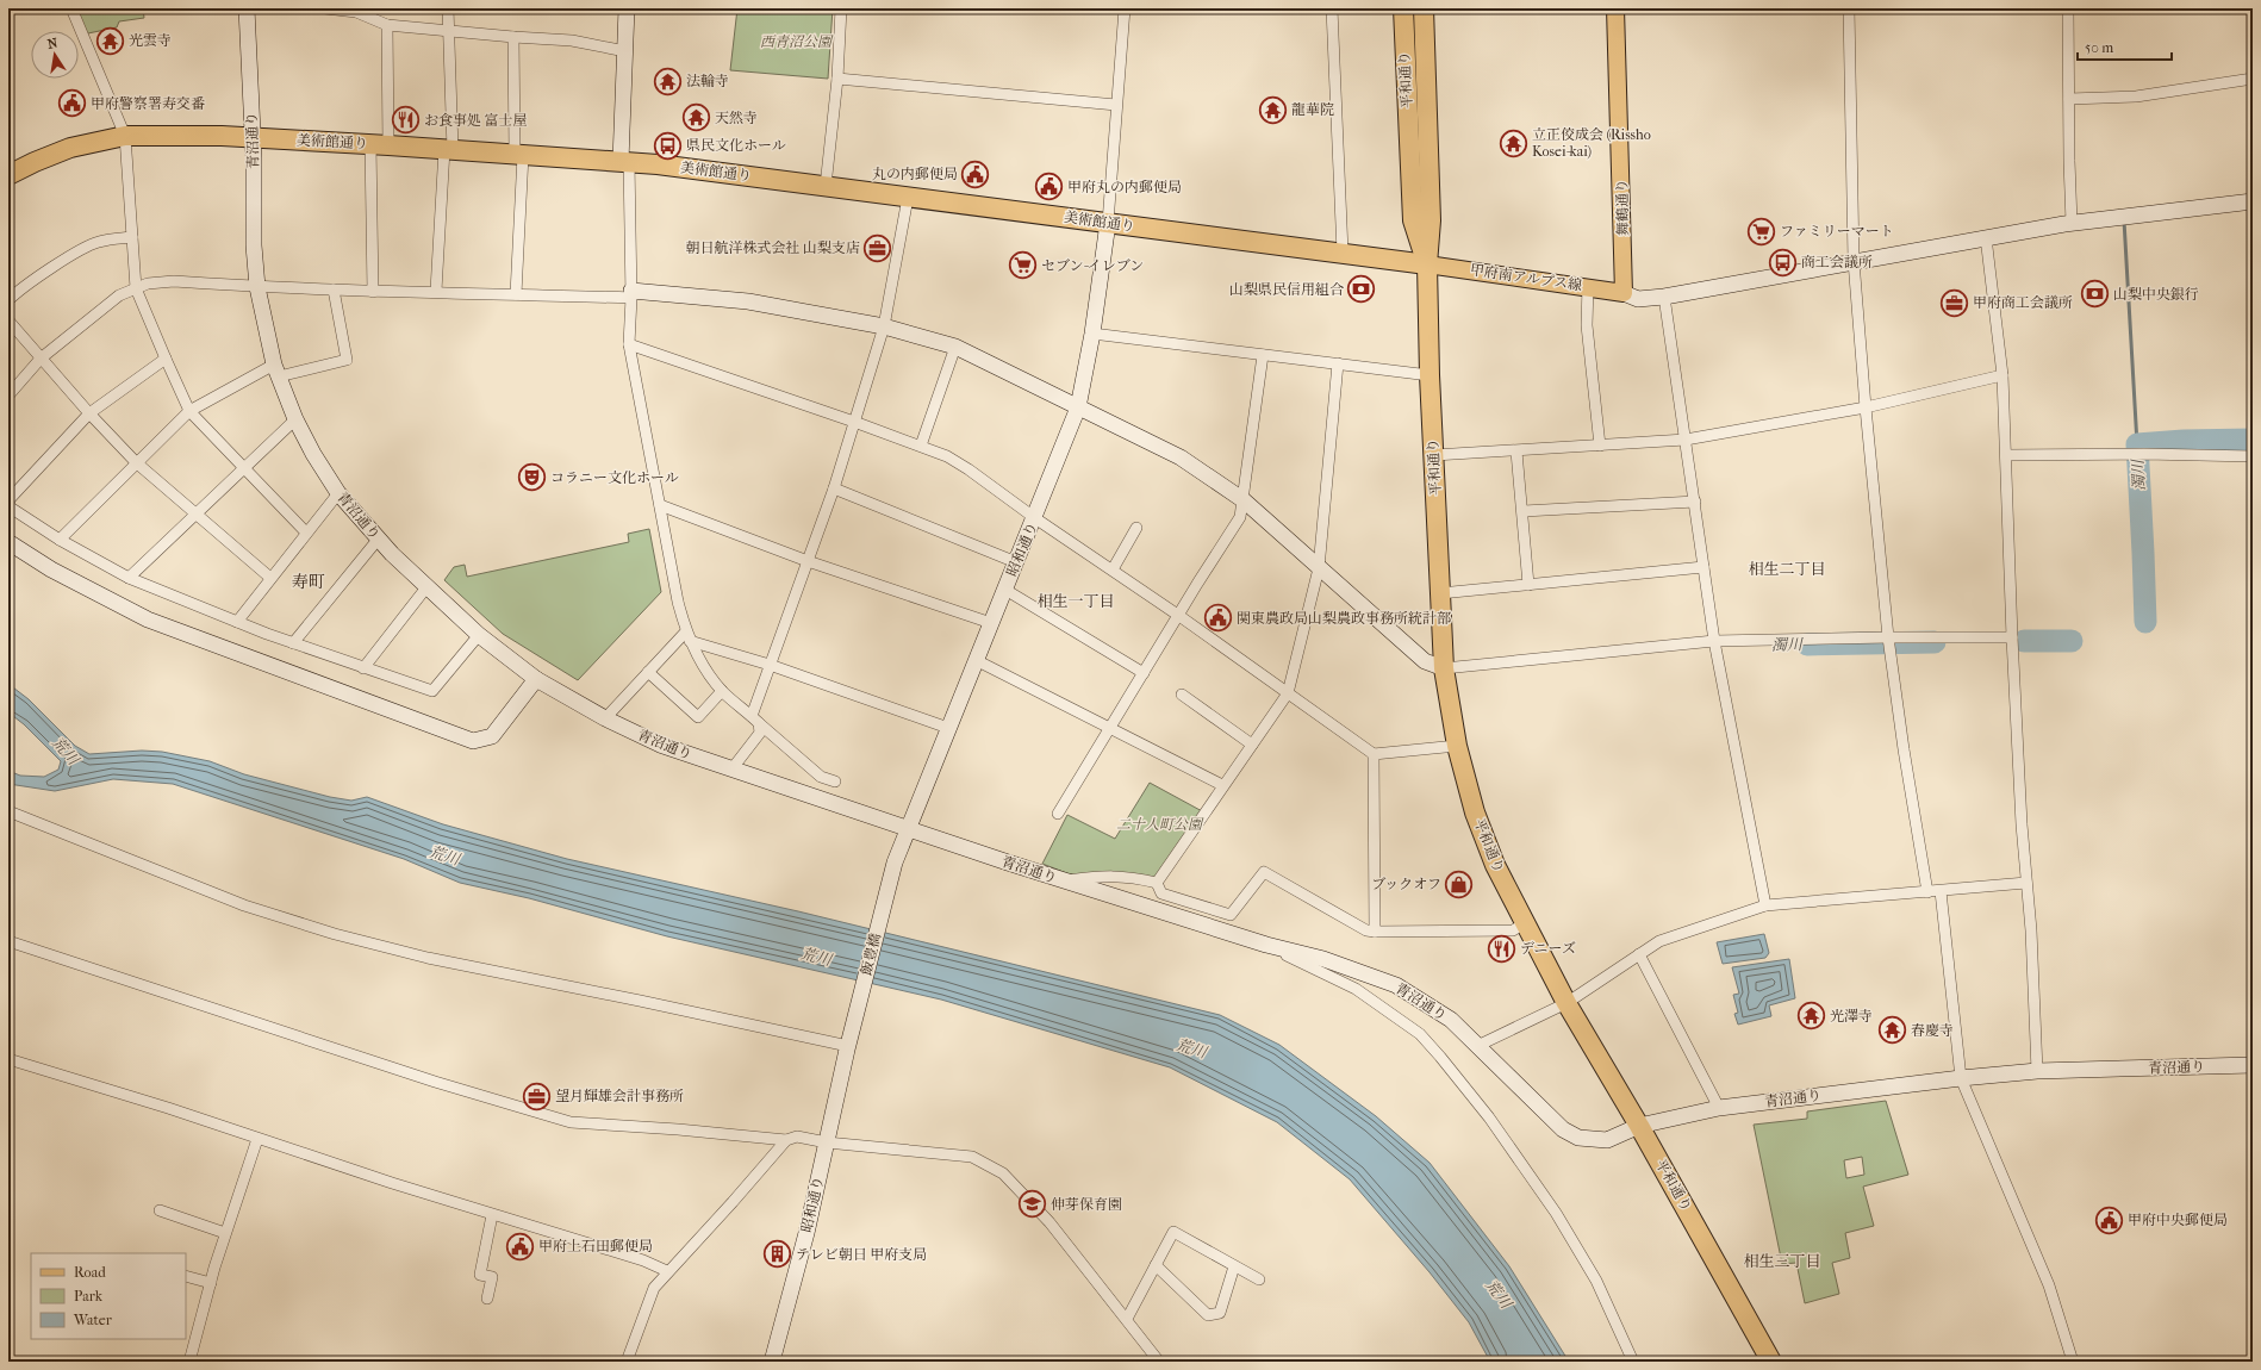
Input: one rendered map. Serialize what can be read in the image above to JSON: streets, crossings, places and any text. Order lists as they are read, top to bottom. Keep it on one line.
{"streets":{"highway":["平和通り","美術館通り"],"main road":["舞鶴通り","甲府南アルプス線"],"street":["青沼通り","昭和通り","飯豊橋"]},"crossings":[["平和通り","青沼通り"],["平和通り","美術館通り"],["平和通り","甲府南アルプス線"],["青沼通り","美術館通り"],["青沼通り","昭和通り"],["美術館通り","甲府南アルプス線"],["美術館通り","昭和通り"],["舞鶴通り","甲府南アルプス線"],["昭和通り","飯豊橋"]],"districts":["相生二丁目","寿町","相生一丁目","相生三丁目"],"water":["濁川","荒川"],"parks":["西青沼公園","二十人町公園"],"places":{"temple":["光雲寺","法輪寺","龍華院","天然寺","立正佼成会 (Rissho Kosei-kai)","光澤寺","春慶寺"],"public building":["甲府警察署寿交番","丸の内郵便局","甲府丸の内郵便局","関東農政局山梨農政事務所統計部","甲府中央郵便局","甲府上石田郵便局"],"restaurant":["お食事処 富士屋","デニーズ"],"bus stop":["県民文化ホール","商工会議所"],"supermarket":["ファミリーマート","セブン-イレブン"],"office":["朝日航洋株式会社 山梨支店","甲府商工会議所","望月輝雄会計事務所"],"bank":["山梨県民信用組合","山梨中央銀行"],"theatre":["コラニー文化ホール"],"shop":["ブックオフ"],"school or university":["伸芽保育園"],"building":["テレビ朝日 甲府支局"]},"legend":["Road","Park","Water"],"scale_bar":"50 m","north":"top"}
